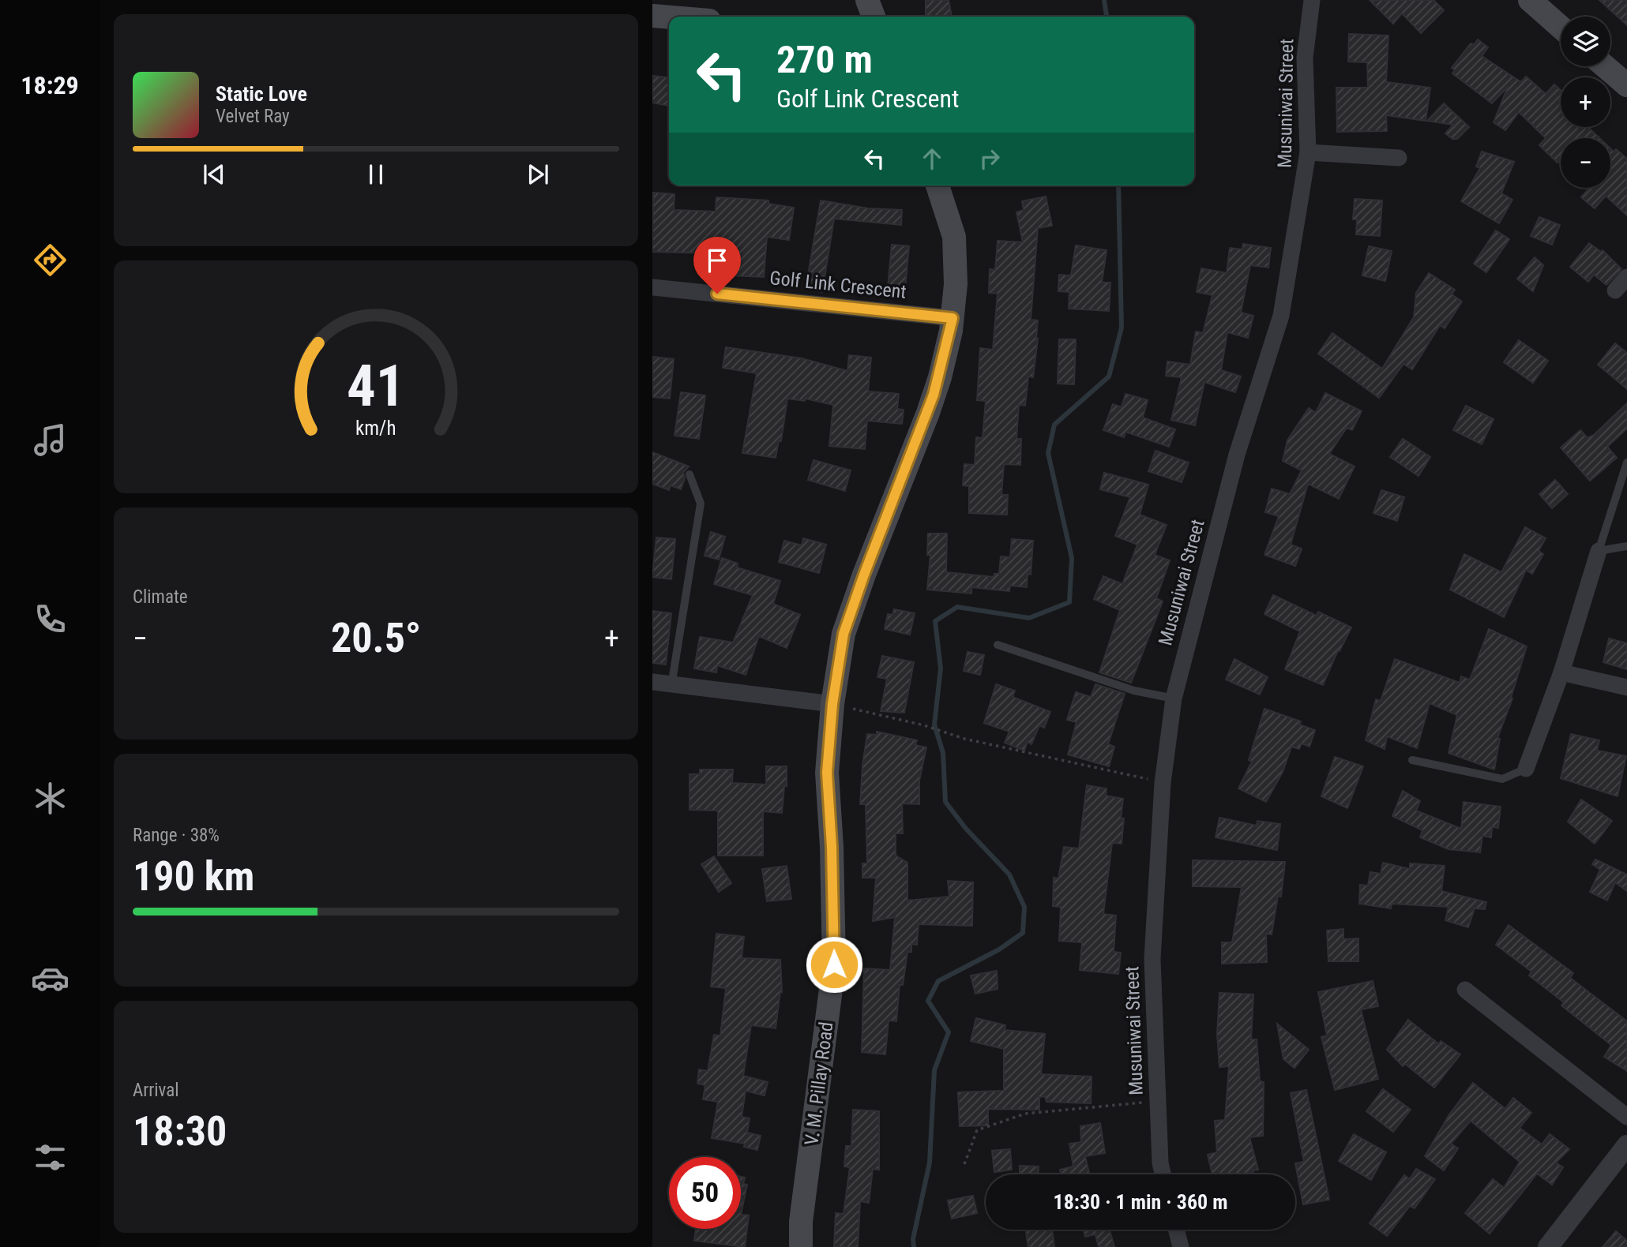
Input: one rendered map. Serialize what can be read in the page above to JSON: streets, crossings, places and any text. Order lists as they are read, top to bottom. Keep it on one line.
{"streets":{"main road":["V. M. Pillay Road"],"street":["Musuniwai Street","Golf Link Crescent"]},"crossings":[["Golf Link Crescent","V. M. Pillay Road"]],"page":{"tabs":"18:29","map_buttons":["+","−"],"turn":["270 m","Golf Link Crescent"],"song":["Static Love","Velvet Ray"],"tile":["Climate",["Range · 38%","190 km"],["Arrival","18:30"]],"heat":["−","20.5°","+"],"limit":"50","trip":"18:30 · 1 min · 360 m","gauge":["41","km/h"]}}
